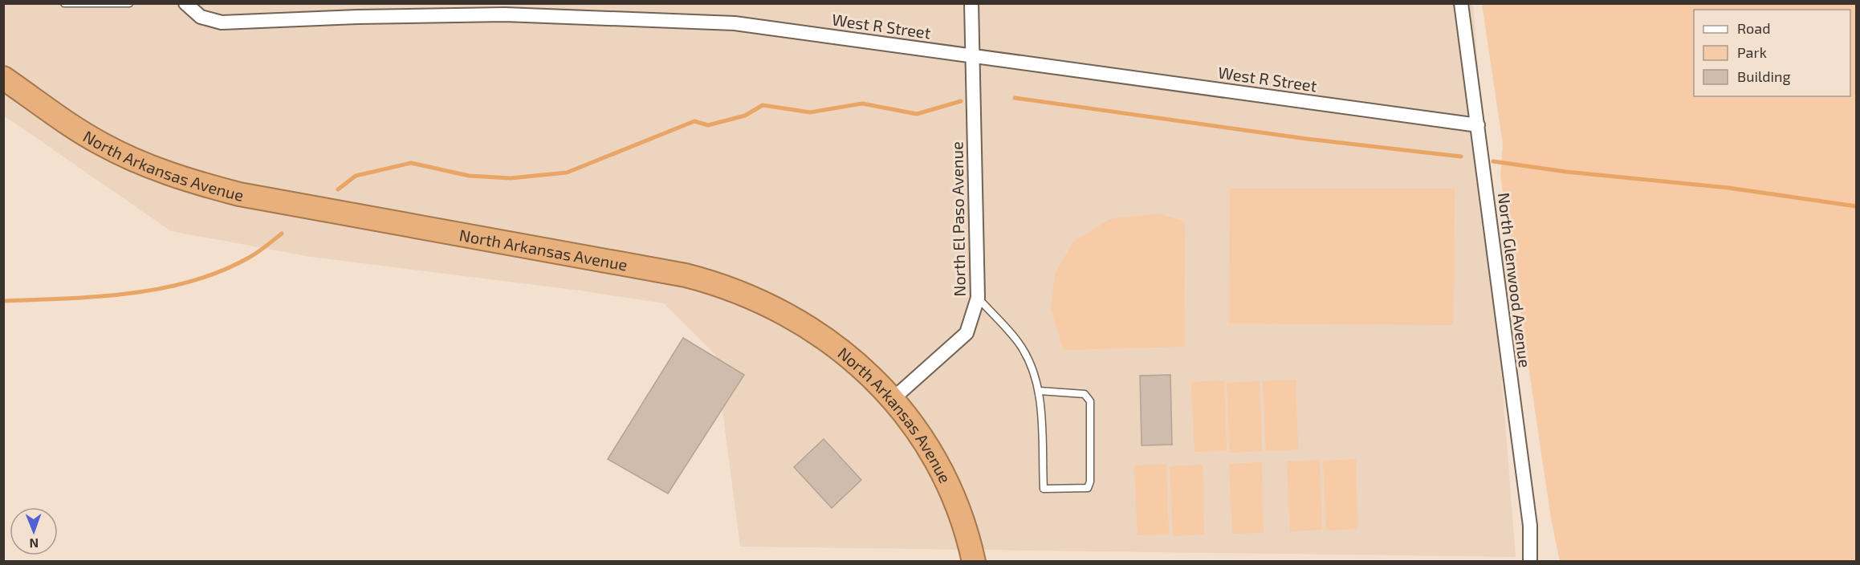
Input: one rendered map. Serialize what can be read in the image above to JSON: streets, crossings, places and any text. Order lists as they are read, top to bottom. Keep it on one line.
{"streets":{"highway":["North Arkansas Avenue"],"street":["West R Street","North El Paso Avenue","North Glenwood Avenue"]},"crossings":[["West R Street","North El Paso Avenue"],["West R Street","North Glenwood Avenue"],["North Arkansas Avenue","North El Paso Avenue"]],"legend":["Road","Park","Building"],"north":"bottom"}
